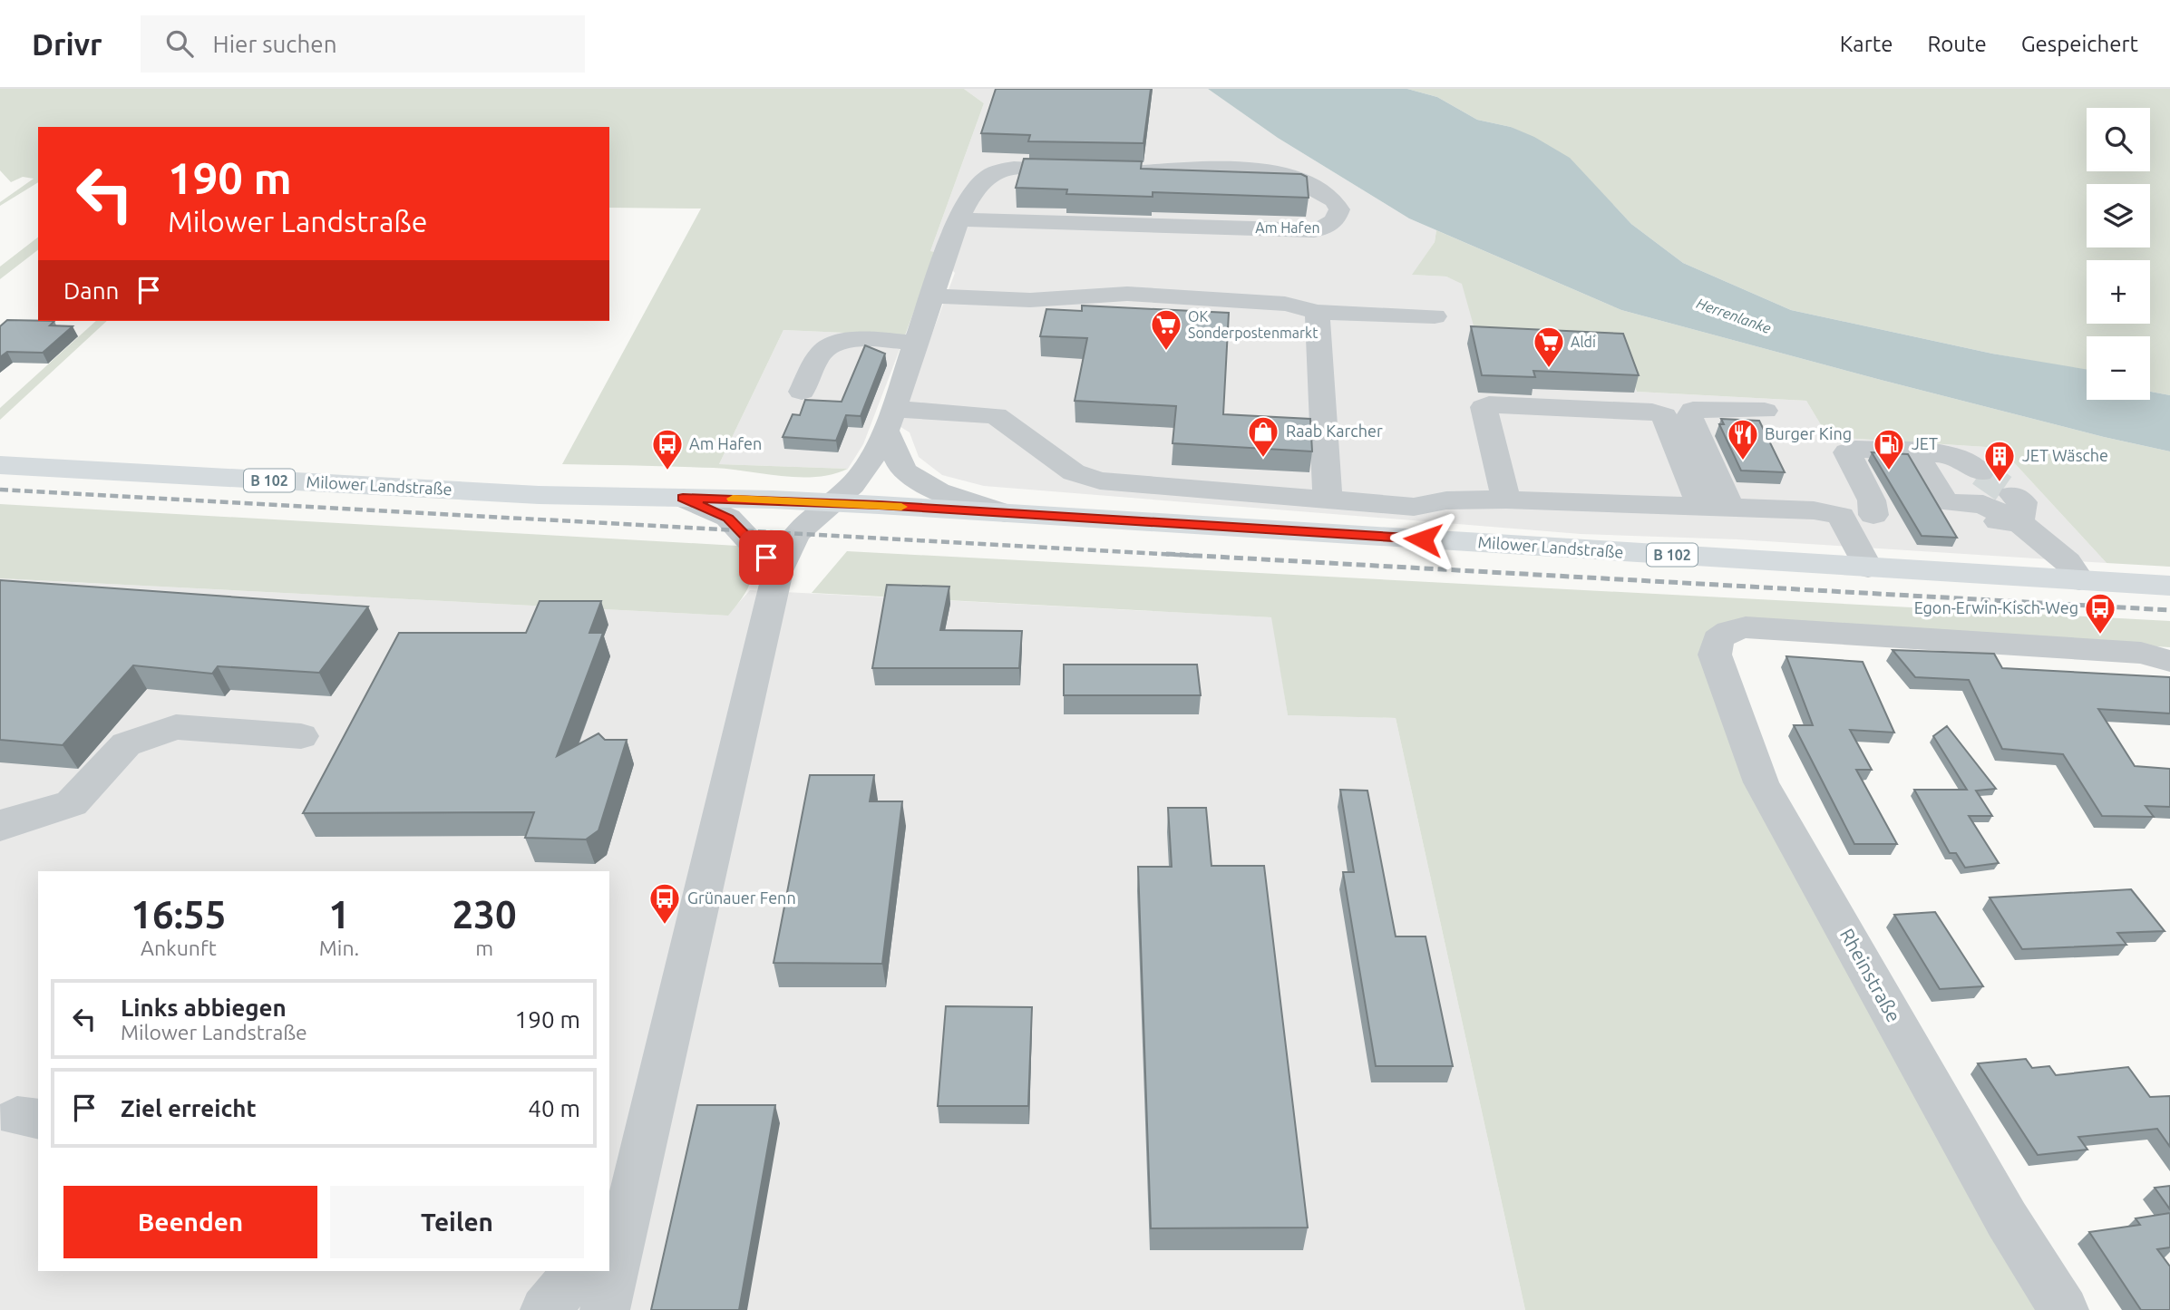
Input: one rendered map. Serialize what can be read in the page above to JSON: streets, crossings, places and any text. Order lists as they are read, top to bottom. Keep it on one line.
{"streets":{"main road":["B 102","Milower Landstraße"],"street":["Am Hafen","Rheinstraße"]},"water":["Herrenlanke"],"places":{"supermarket":["OK Sonderpostenmarkt","Aldi"],"shop":["Raab Karcher"],"restaurant":["Burger King"],"bus stop":["Am Hafen","Egon-Erwin-Kisch-Weg","Grünauer Fenn"],"fuel station":["JET"],"building":["JET Wäsche"]},"page":{"header":"Drivr","search":"Hier suchen","nav":["Karte","Route","Gespeichert"],"map_buttons":["+","−"],"turn":["190 m","Milower Landstraße"],"then":"Dann","eta":["16:55","Ankunft","1","Min.","230","m"],"list":[{"name":"Links abbiegen","note":"Milower Landstraße","value":"190 m"},{"name":"Ziel erreicht","value":"40 m"}],"buttons":["Beenden","Teilen"]}}
